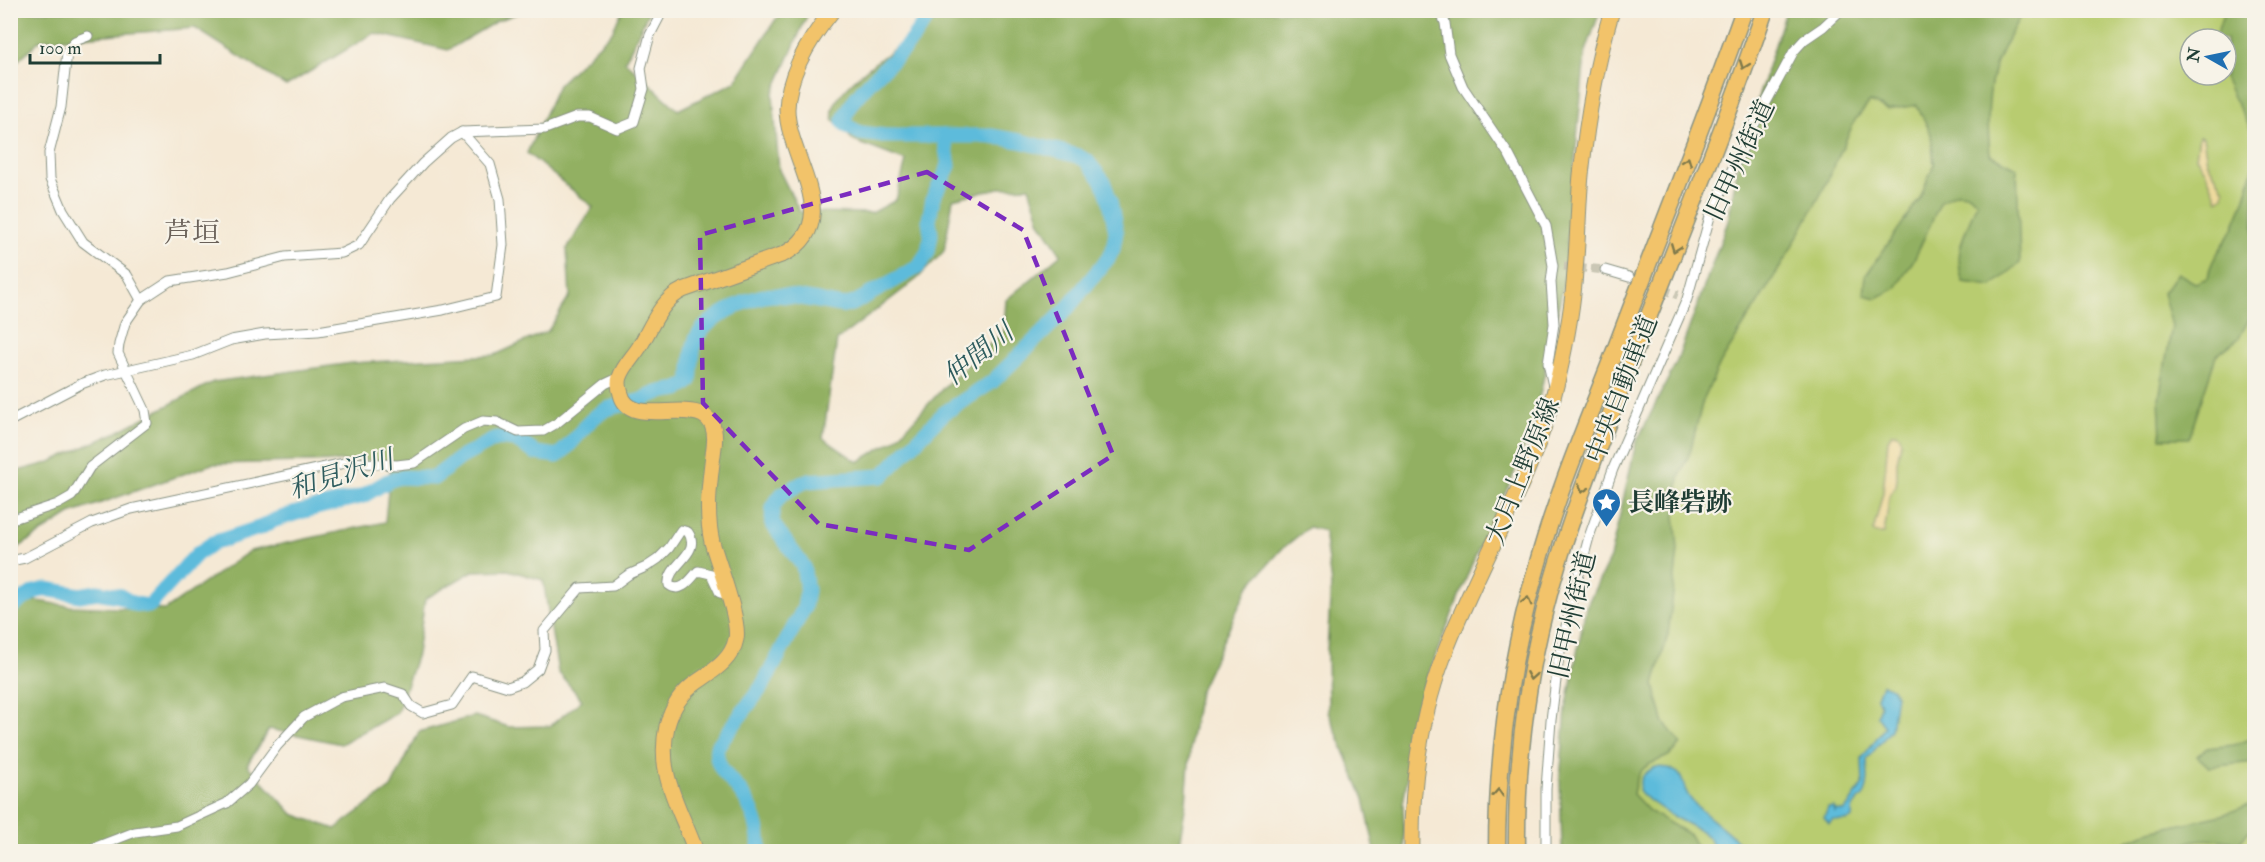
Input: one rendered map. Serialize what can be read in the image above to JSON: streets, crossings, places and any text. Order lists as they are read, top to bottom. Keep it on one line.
{"streets":{"highway":["中央自動車道"],"main road":["大月上野原線"],"street":["旧甲州街道"]},"districts":["芦垣"],"water":["仲間川","和見沢川"],"places":{"place":["長峰砦跡"]},"scale_bar":"100 m","north":"left"}
